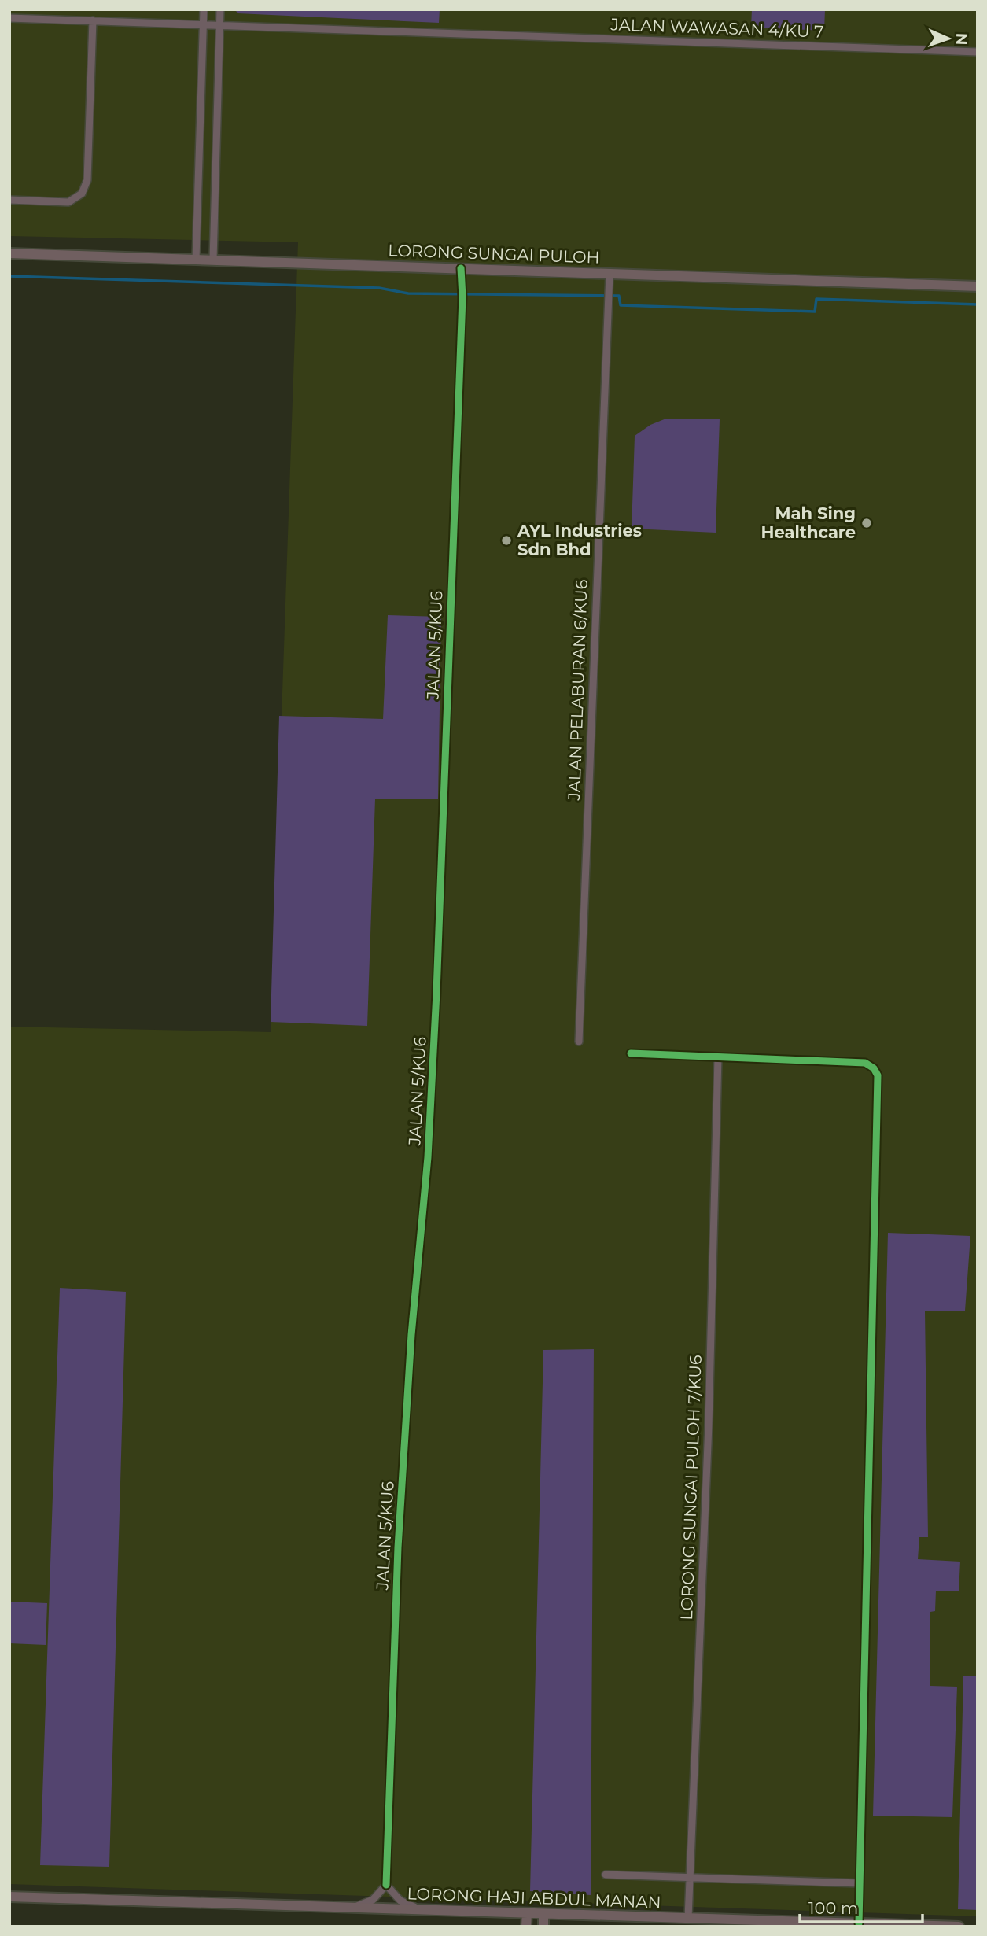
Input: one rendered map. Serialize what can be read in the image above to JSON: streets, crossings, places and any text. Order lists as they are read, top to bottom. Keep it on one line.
{"streets":{"street":["JALAN WAWASAN 4/KU 7","LORONG SUNGAI PULOH","JALAN 5/KU6","JALAN PELABURAN 6/KU6","LORONG SUNGAI PULOH 7/KU6","LORONG HAJI ABDUL MANAN"]},"crossings":[["LORONG SUNGAI PULOH","JALAN 5/KU6"],["LORONG SUNGAI PULOH","JALAN PELABURAN 6/KU6"],["LORONG SUNGAI PULOH 7/KU6","LORONG HAJI ABDUL MANAN"]],"places":["Mah Sing Healthcare","AYL Industries Sdn Bhd"],"scale_bar":"100 m","north":"right"}
